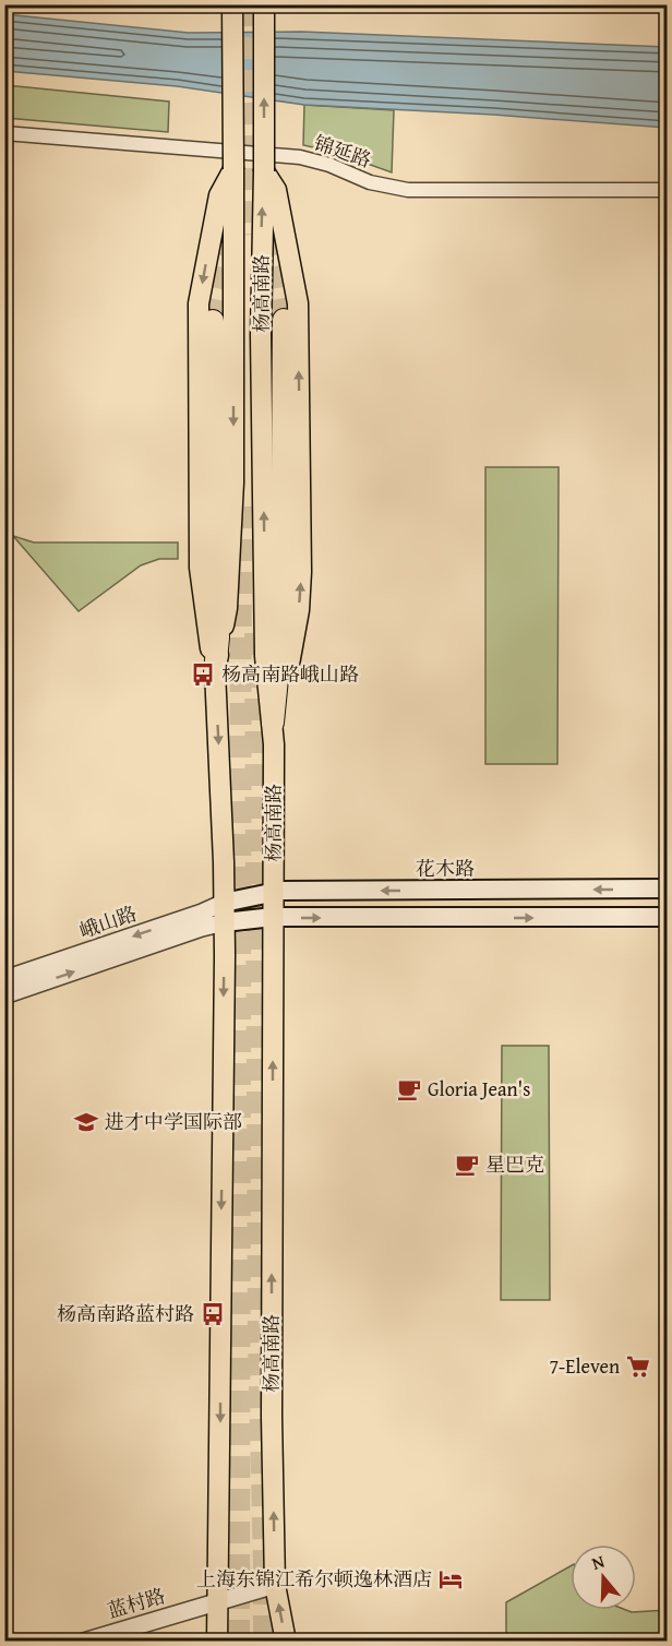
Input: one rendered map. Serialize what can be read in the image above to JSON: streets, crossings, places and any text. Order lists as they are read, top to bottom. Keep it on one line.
{"streets":{"main road":["杨高南路","花木路"],"street":["锦延路","峨山路","蓝村路"]},"crossings":[["杨高南路","花木路"],["杨高南路","峨山路"],["杨高南路","蓝村路"],["花木路","峨山路"]],"places":{"bus stop":["杨高南路峨山路","杨高南路蓝村路"],"cafe":["Gloria Jean's","星巴克"],"school or university":["进才中学国际部"],"supermarket":["7-Eleven"],"hotel":["上海东锦江希尔顿逸林酒店"]},"north":"top"}
